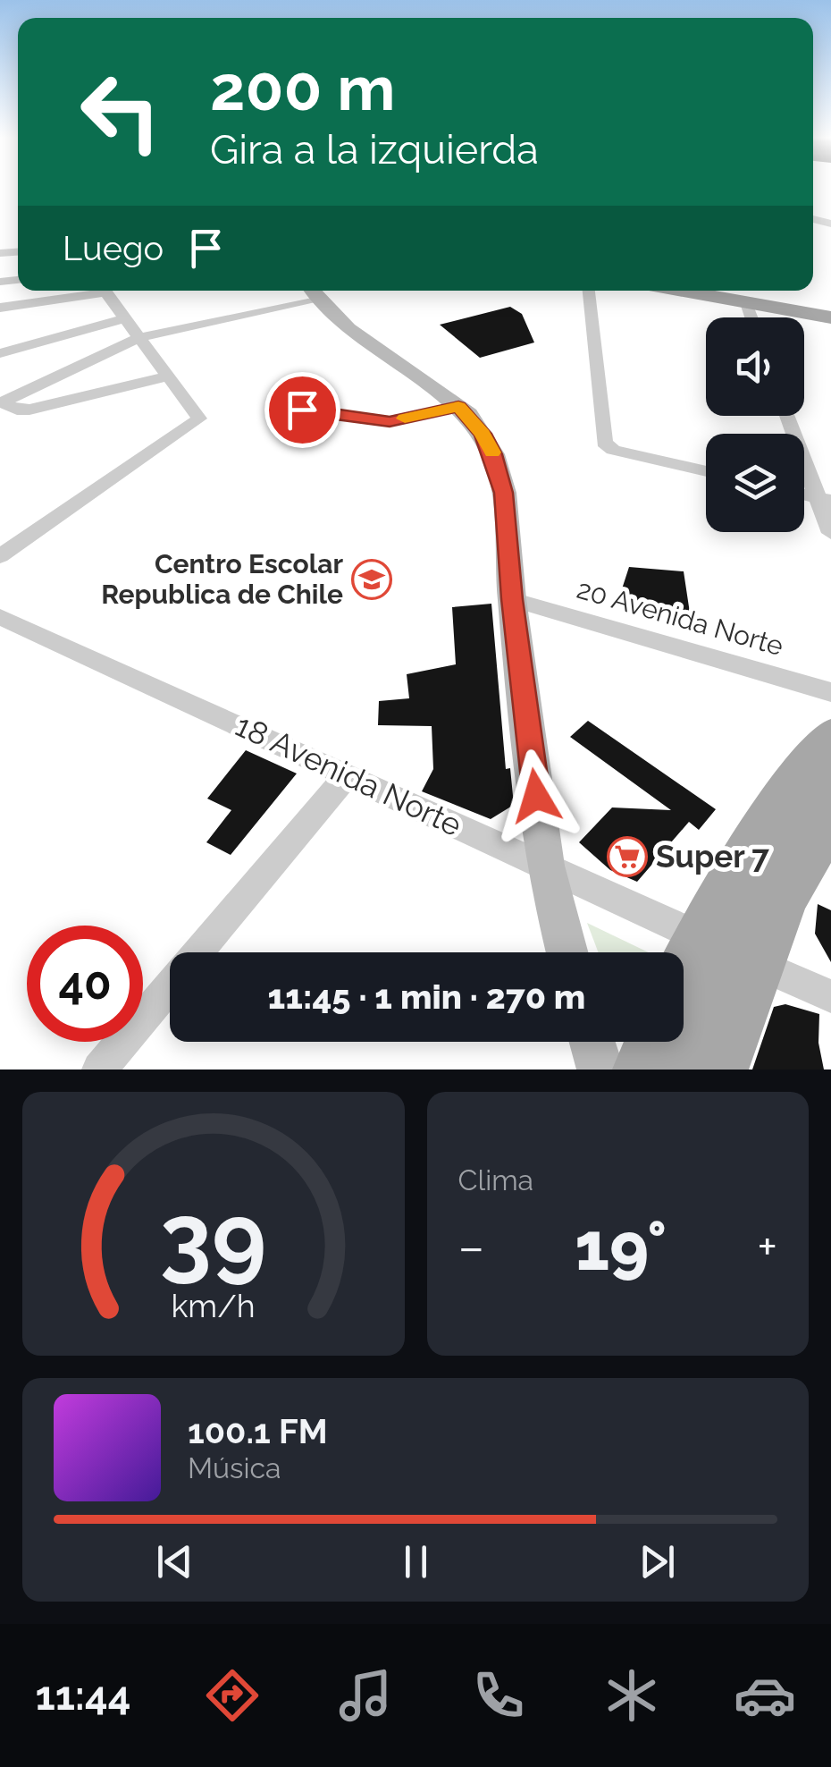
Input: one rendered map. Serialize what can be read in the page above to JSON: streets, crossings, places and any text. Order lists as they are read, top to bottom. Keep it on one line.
{"streets":{"street":["20 Avenida Norte","18 Avenida Norte"]},"places":{"school or university":["Centro Escolar Republica de Chile"],"supermarket":["Super 7"]},"page":{"turn":["200 m","Gira a la izquierda"],"then":"Luego","limit":"40","trip":"11:45 · 1 min · 270 m","tile":"Clima","heat":["−","19°","+"],"song":["100.1 FM","Música"],"tabs":"11:44","gauge":["39","km/h"]}}
